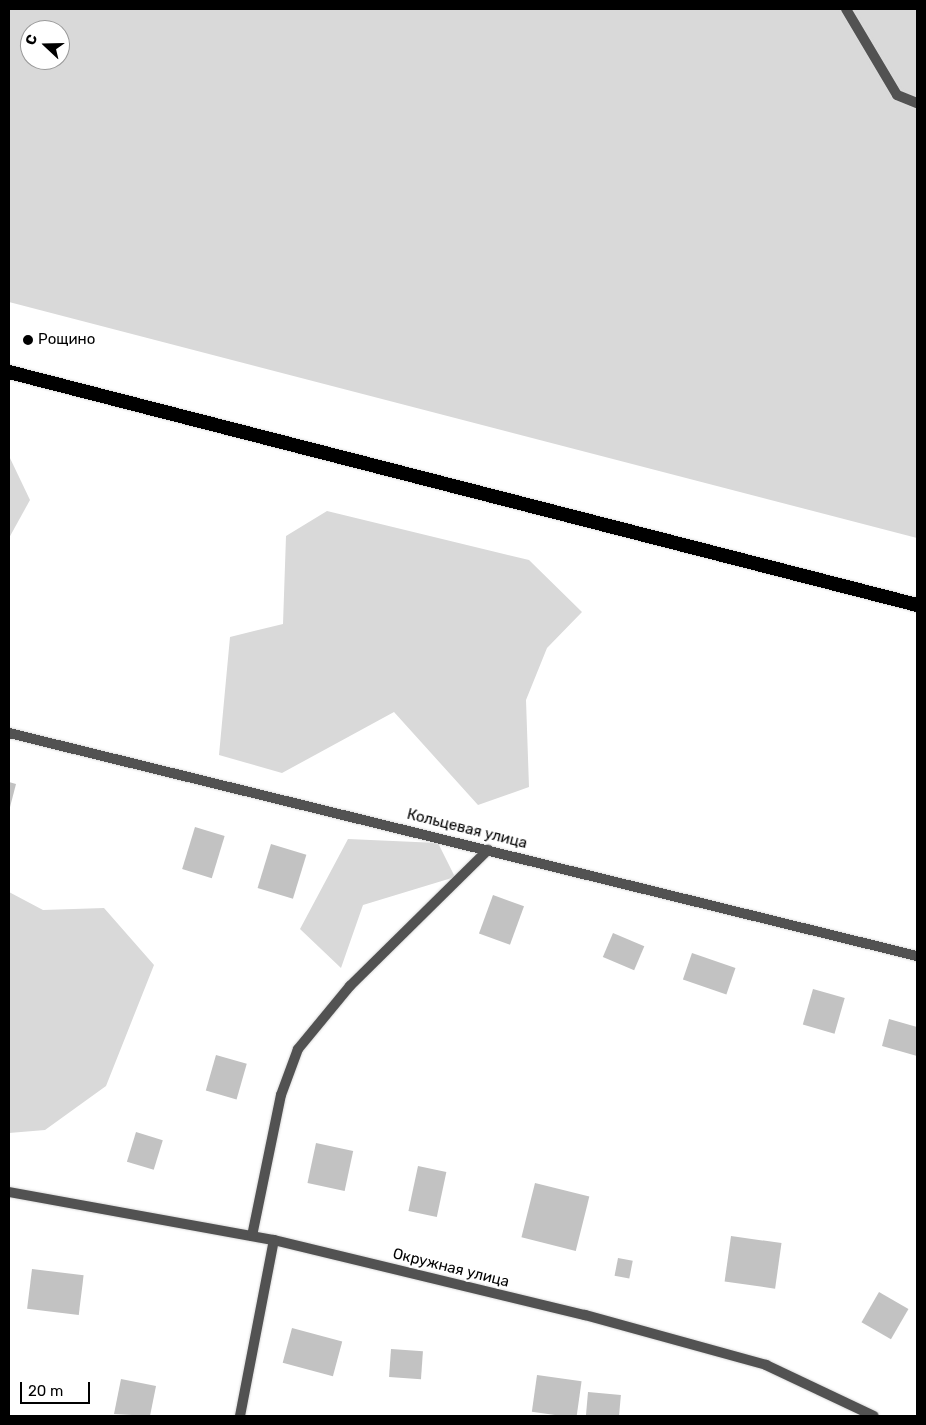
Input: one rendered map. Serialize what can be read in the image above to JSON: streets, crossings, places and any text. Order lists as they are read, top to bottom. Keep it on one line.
{"streets":{"street":["Кольцевая улица","Окружная улица"]},"places":["Рощино"],"scale_bar":"20 m","north":"left"}
